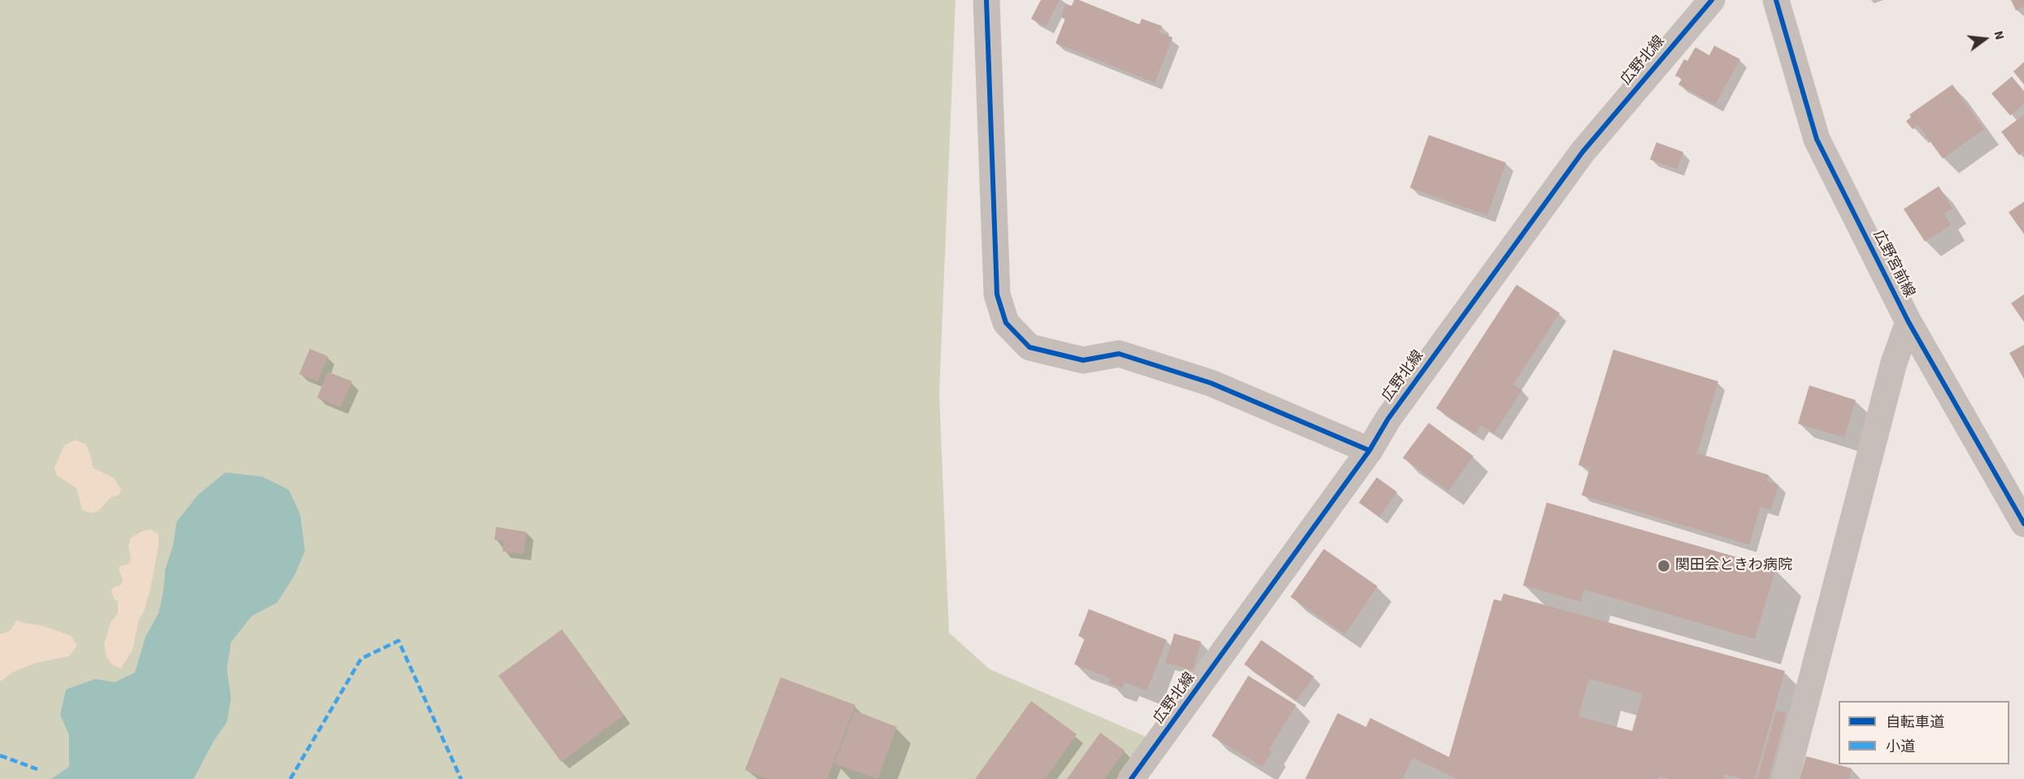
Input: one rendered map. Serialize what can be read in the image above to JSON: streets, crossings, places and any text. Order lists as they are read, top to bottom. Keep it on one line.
{"streets":{"street":["広野北線","広野宮前線"]},"places":["関田会ときわ病院"],"legend":["自転車道","小道"],"north":"right"}
